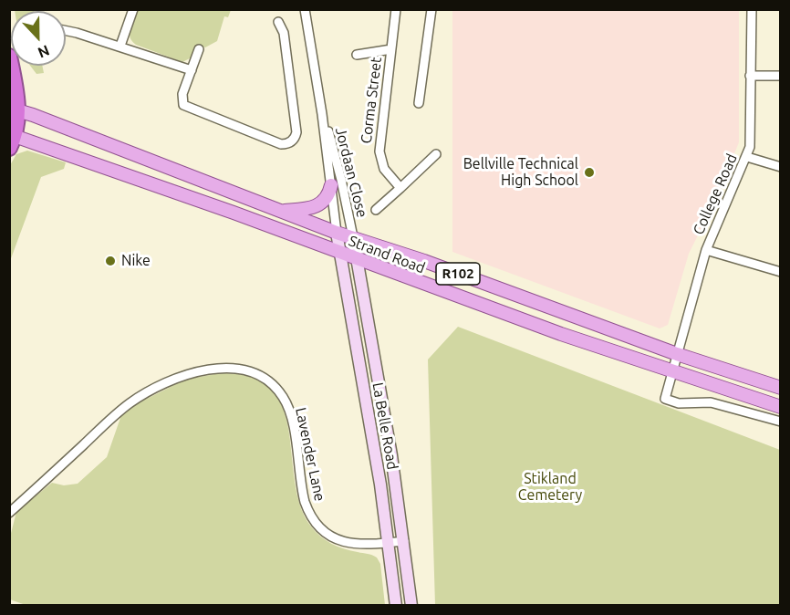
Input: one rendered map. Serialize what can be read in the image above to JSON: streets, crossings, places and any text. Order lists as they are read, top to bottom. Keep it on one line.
{"streets":{"main road":["Strand Road","R102","La Belle Road"],"street":["Corma Street","Jordaan Close","College Road","Lavender Lane"]},"crossings":[["Jordaan Close","Strand Road"],["Jordaan Close","La Belle Road"],["College Road","Strand Road"],["Strand Road","La Belle Road"],["La Belle Road","Lavender Lane"]],"parks":["Stikland Cemetery"],"places":["Bellville Technical High School","Nike"],"north":"bottom"}
